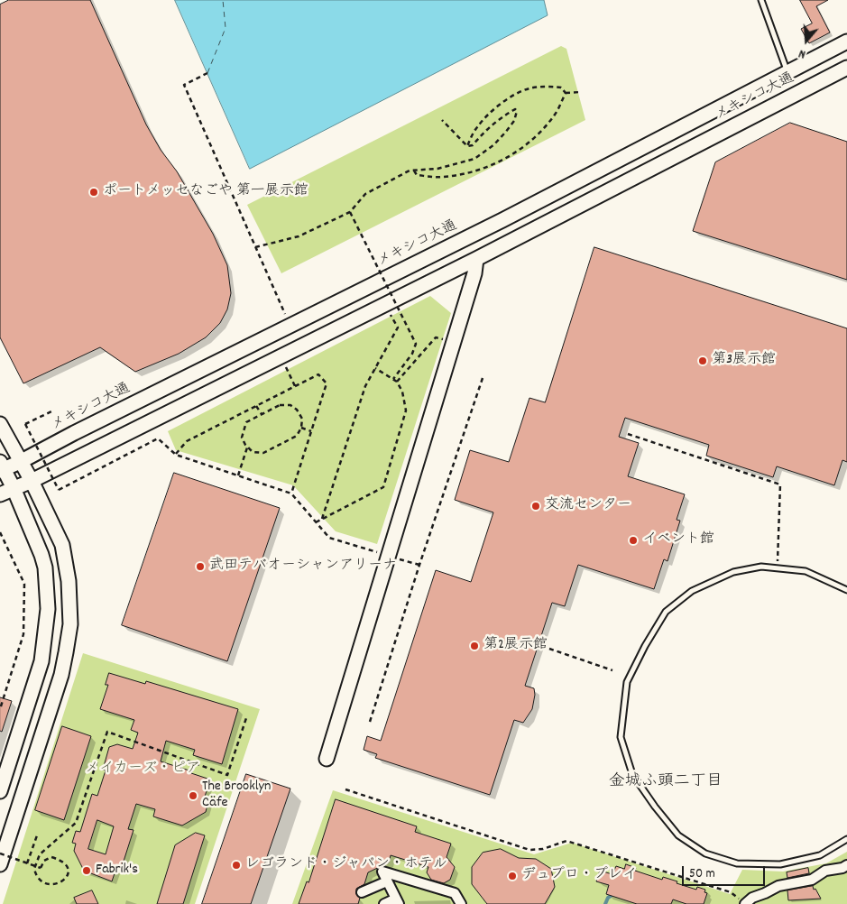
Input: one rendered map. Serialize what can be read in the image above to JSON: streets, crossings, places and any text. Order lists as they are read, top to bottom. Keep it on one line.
{"streets":{"street":["メキシコ大通"]},"districts":["金城ふ頭二丁目"],"parks":["メイカーズ・ピア"],"places":["ポートメッセなごや 第一展示館","第3展示館","交流センター","イベント館","武田テバオーシャンアリーナ","第2展示館","The Brooklyn Cäfe","レゴランド・ジャパン・ホテル","Fabrik's","デュプロ・プレイ"],"scale_bar":"50 m","north":"bottom"}
